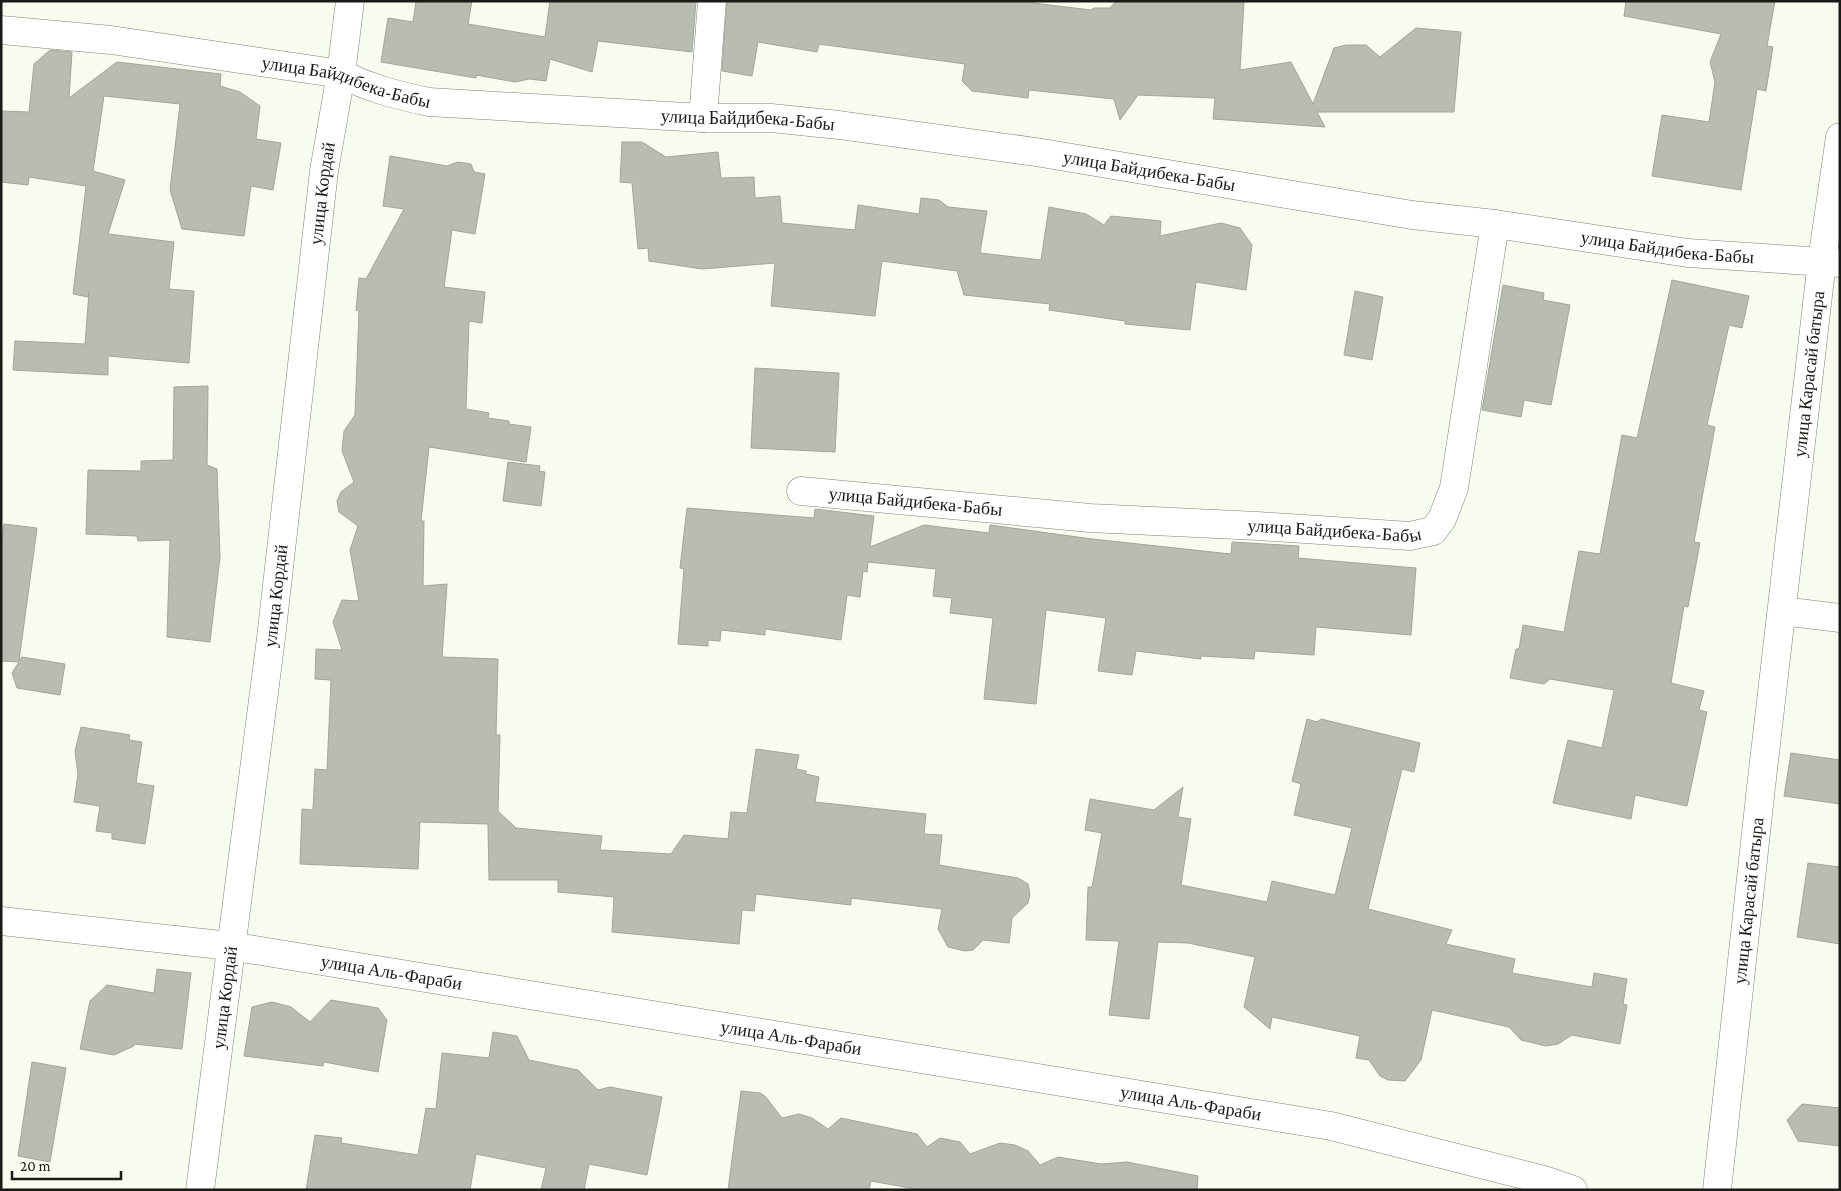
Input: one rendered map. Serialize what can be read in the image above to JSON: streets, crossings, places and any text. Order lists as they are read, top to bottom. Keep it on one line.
{"streets":{"street":["улица Байдибека-Бабы","улица Кордай","улица Карасай батыра","улица Аль-Фараби"]},"crossings":[["улица Байдибека-Бабы","улица Кордай"],["улица Байдибека-Бабы","улица Карасай батыра"],["улица Кордай","улица Аль-Фараби"]],"scale_bar":"20 m"}
